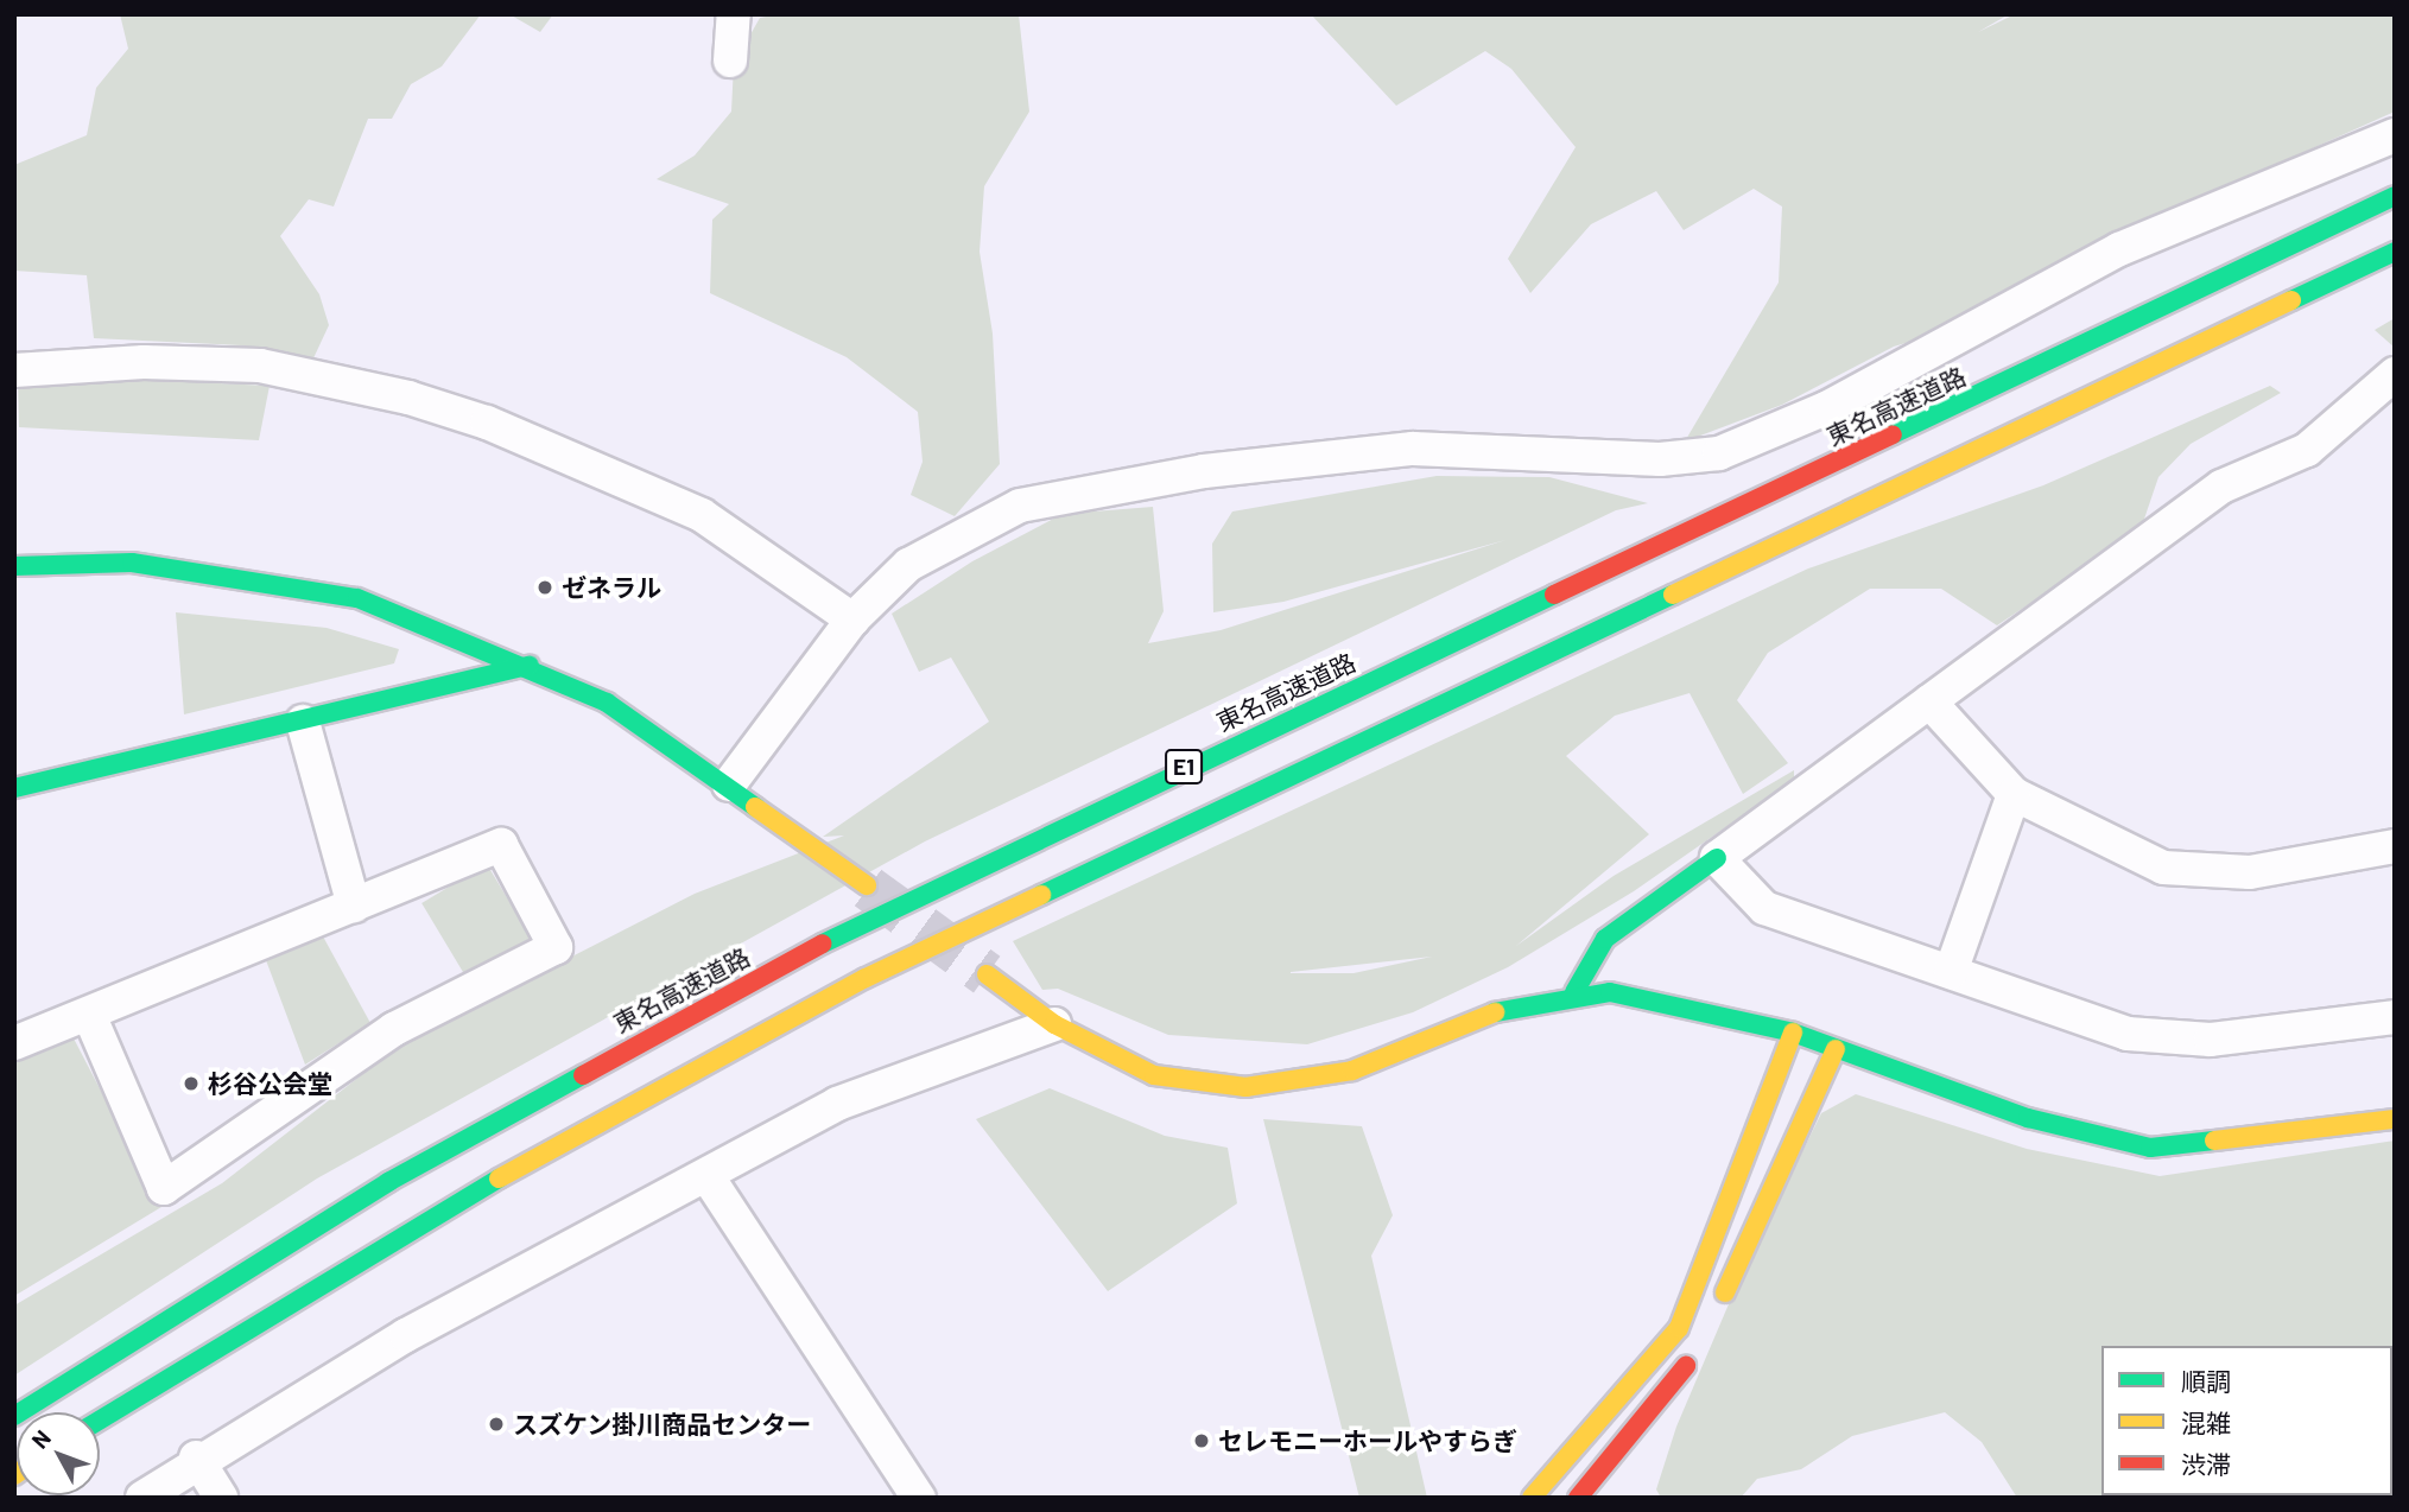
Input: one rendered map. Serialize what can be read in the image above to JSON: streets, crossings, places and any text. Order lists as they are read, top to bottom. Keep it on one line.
{"streets":{"main road":["東名高速道路","E1"]},"places":["ゼネラル","杉谷公会堂","スズケン掛川商品センター","セレモニーホールやすらぎ"],"legend":["順調","混雑","渋滞"],"north":"top left"}
